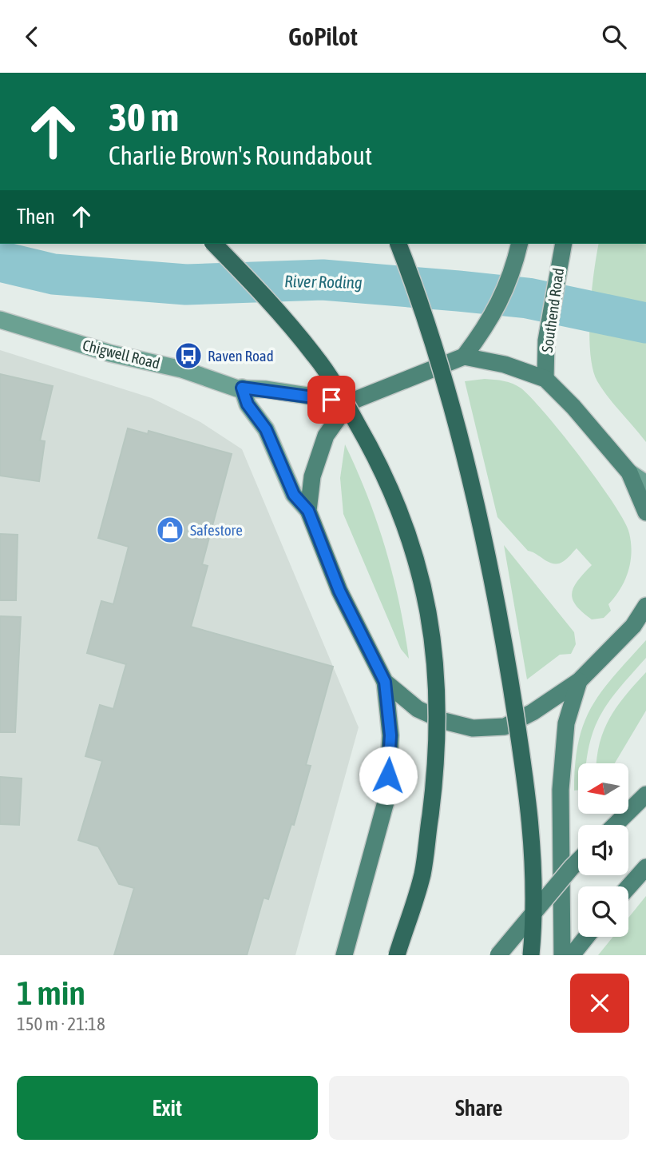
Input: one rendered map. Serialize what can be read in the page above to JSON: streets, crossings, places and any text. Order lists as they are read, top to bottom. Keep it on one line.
{"streets":{"highway":["Southend Road"],"main road":["Chigwell Road"]},"water":["River Roding"],"places":{"bus stop":["Raven Road"],"shop":["Safestore"]},"north":"left","page":{"header":"GoPilot","turn":["30 m","Charlie Brown's Roundabout"],"then":"Then","heading":["1 min","150 m · 21:18"],"buttons":["Exit","Share"]}}
